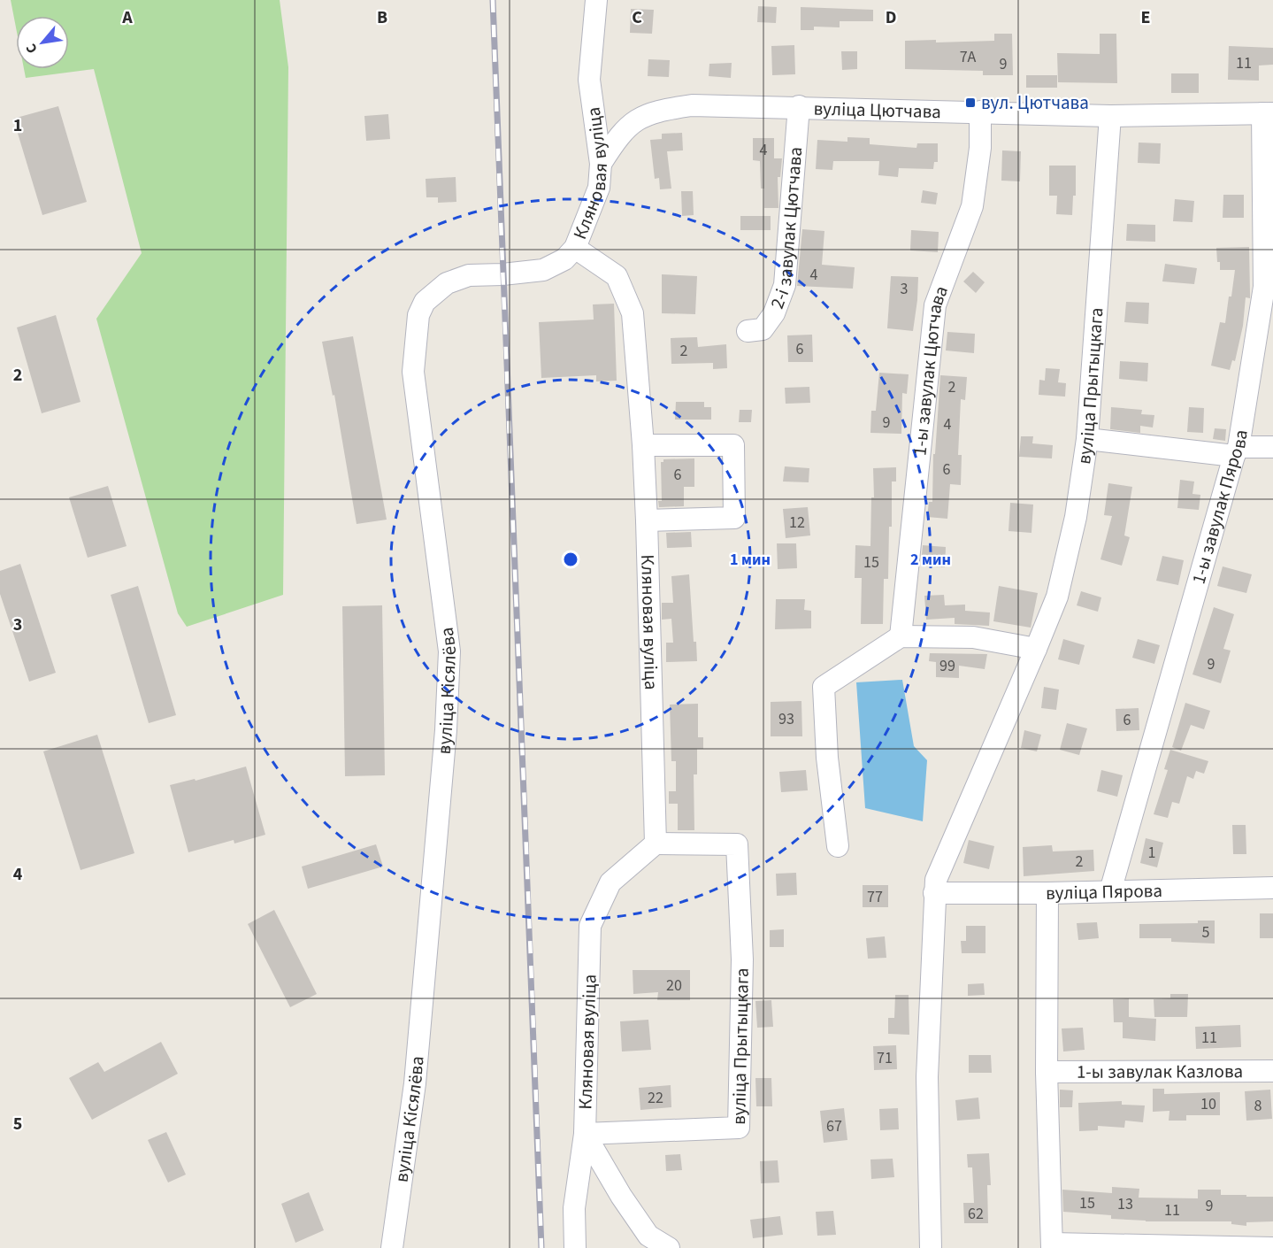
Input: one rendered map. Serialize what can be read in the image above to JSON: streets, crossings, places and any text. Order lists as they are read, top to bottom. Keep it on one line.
{"streets":{"street":["вуліца Цютчава","Кляновая вуліца","2-і завулак Цютчава","1-ы завулак Цютчава","вуліца Прытыцкага","1-ы завулак Пярова","вуліца Кісялёва","вуліца Пярова","1-ы завулак Казлова"]},"crossings":[["вуліца Цютчава","Кляновая вуліца"],["вуліца Цютчава","2-і завулак Цютчава"],["вуліца Цютчава","1-ы завулак Цютчава"],["вуліца Цютчава","вуліца Прытыцкага"],["вуліца Цютчава","1-ы завулак Пярова"],["Кляновая вуліца","вуліца Прытыцкага"],["Кляновая вуліца","вуліца Кісялёва"],["вуліца Прытыцкага","вуліца Пярова"],["1-ы завулак Пярова","вуліца Пярова"]],"places":{"transit":["вул. Цютчава"]},"house_numbers":["7А","11","9","4","4","3","6","2","2","9","4","6","6","12","15","9","99","93","6","1","2","77","5","20","11","71","22","10","8","67","15","13","9","11","62"],"north":"bottom left","grid":{"columns":["A","B","C","D","E"],"rows":["1","2","3","4","5"]},"rings":["1 мин","2 мин"]}
